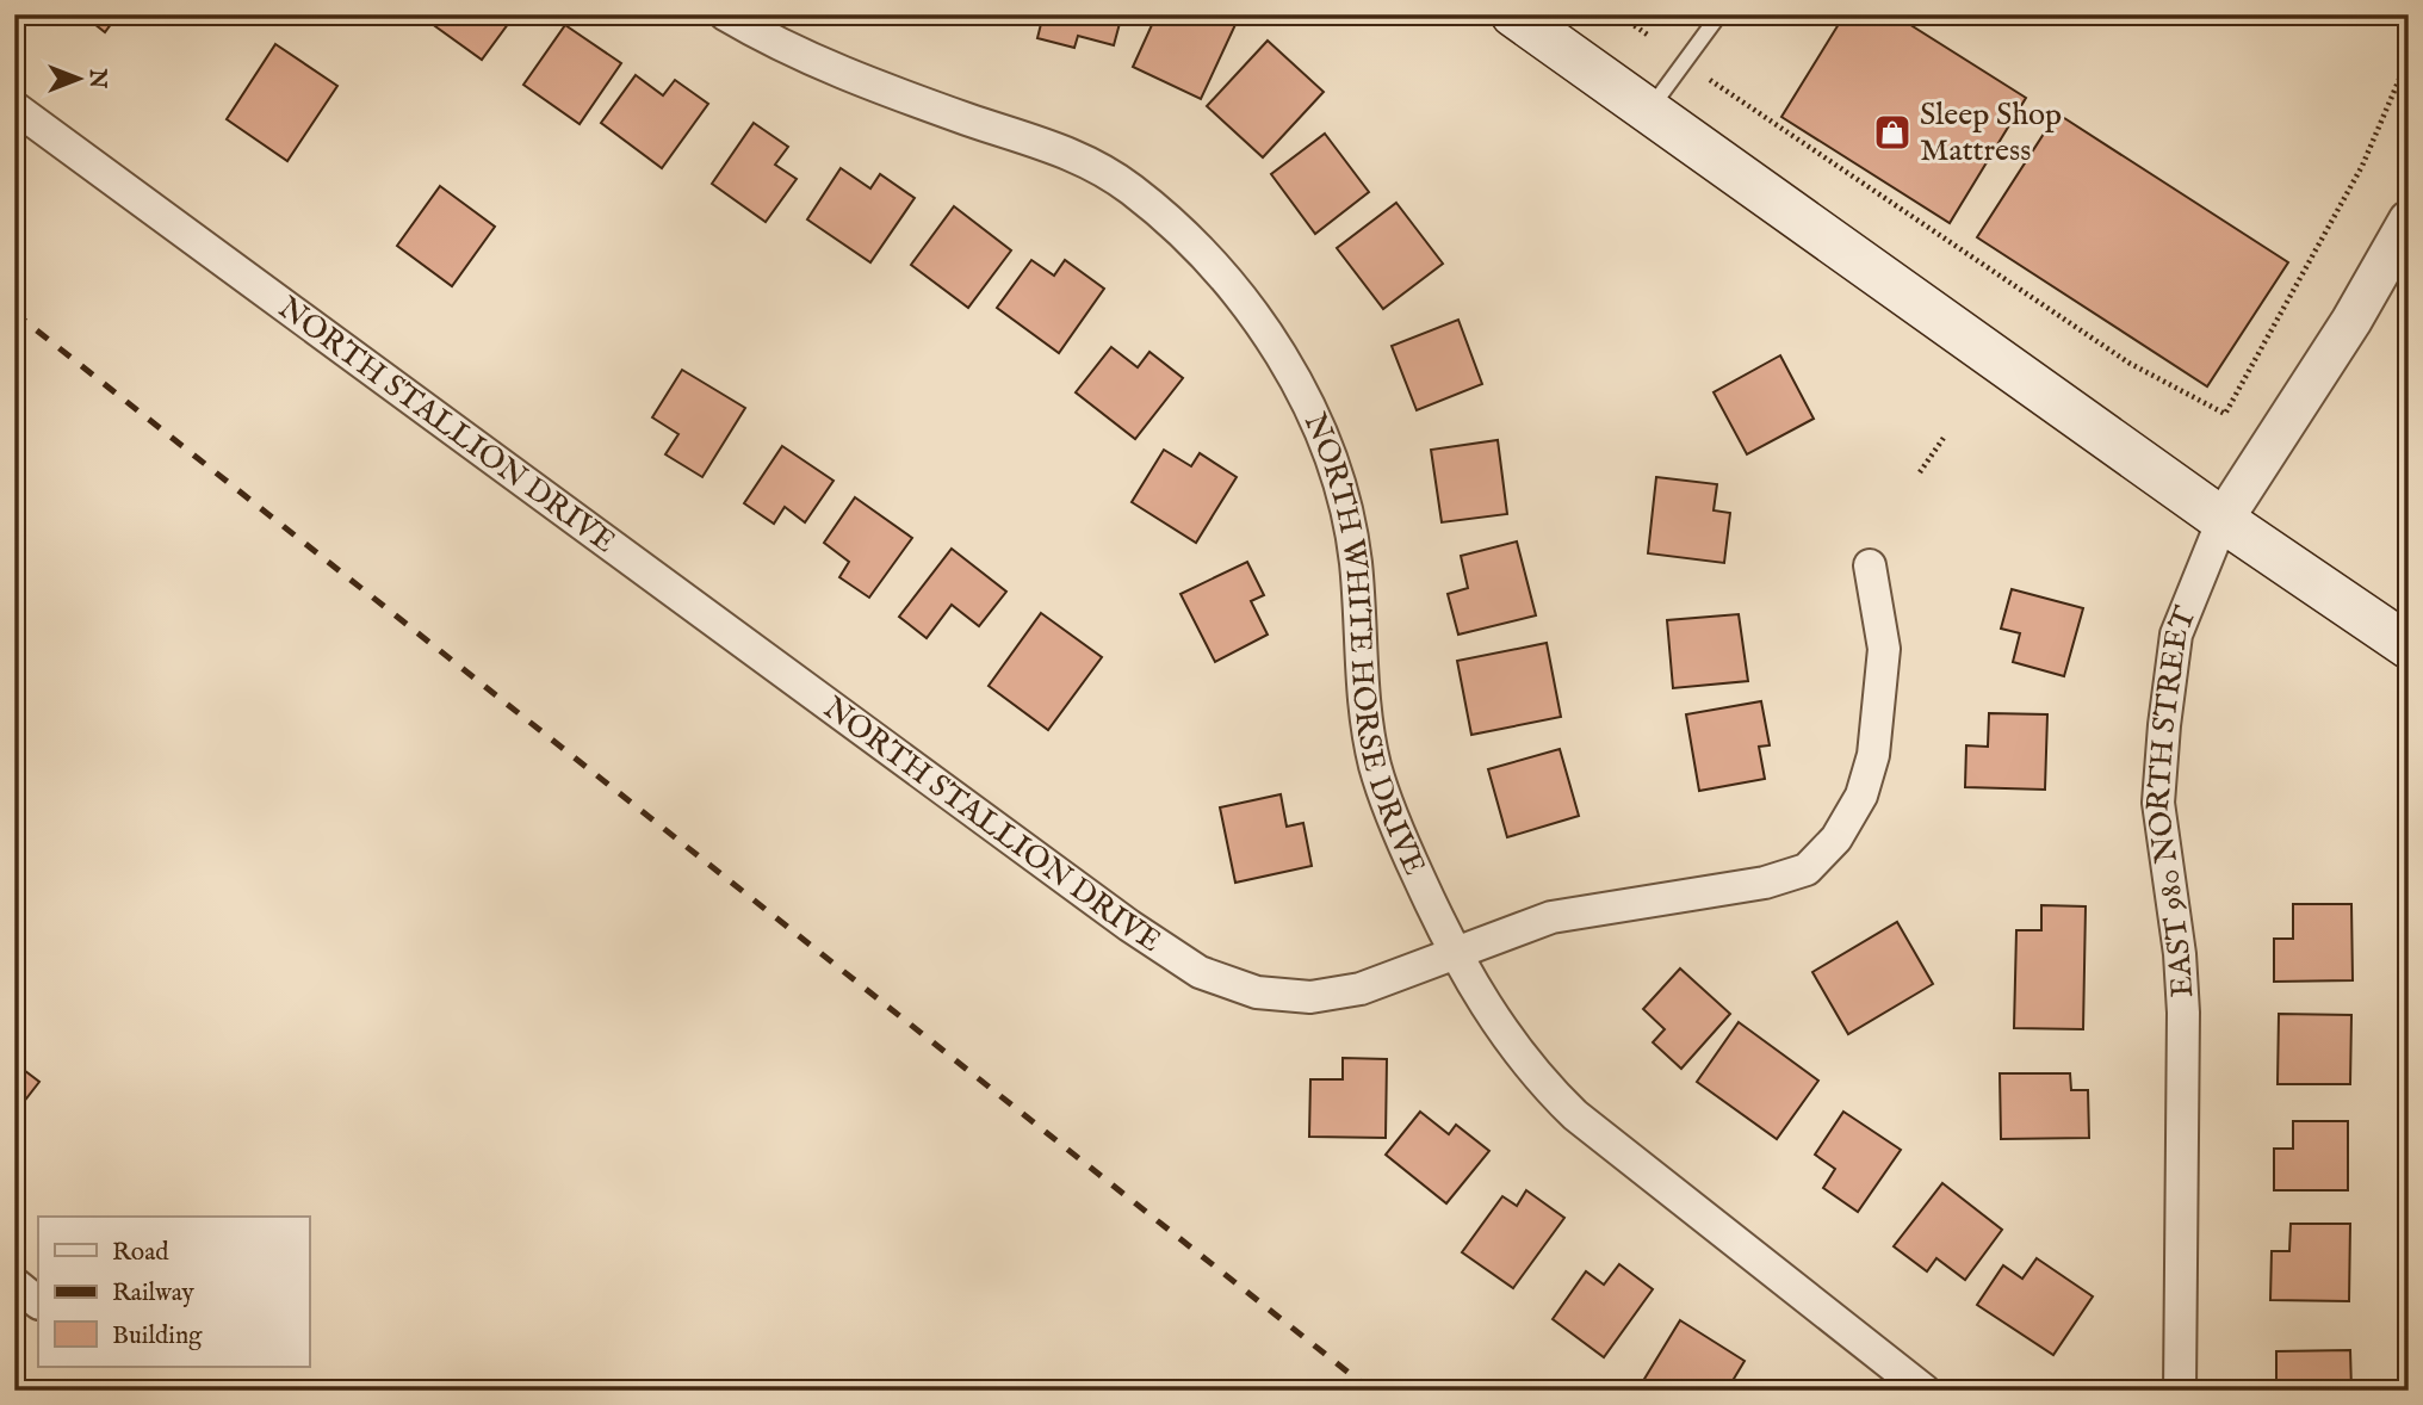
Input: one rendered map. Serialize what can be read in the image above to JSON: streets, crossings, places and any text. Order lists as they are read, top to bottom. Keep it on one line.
{"streets":{"street":["NORTH STALLION DRIVE","NORTH WHITE HORSE DRIVE","EAST 980 NORTH STREET"]},"crossings":[["NORTH STALLION DRIVE","NORTH WHITE HORSE DRIVE"]],"places":{"shop":["Sleep Shop Mattress"]},"legend":["Road","Railway","Building"],"north":"right"}
